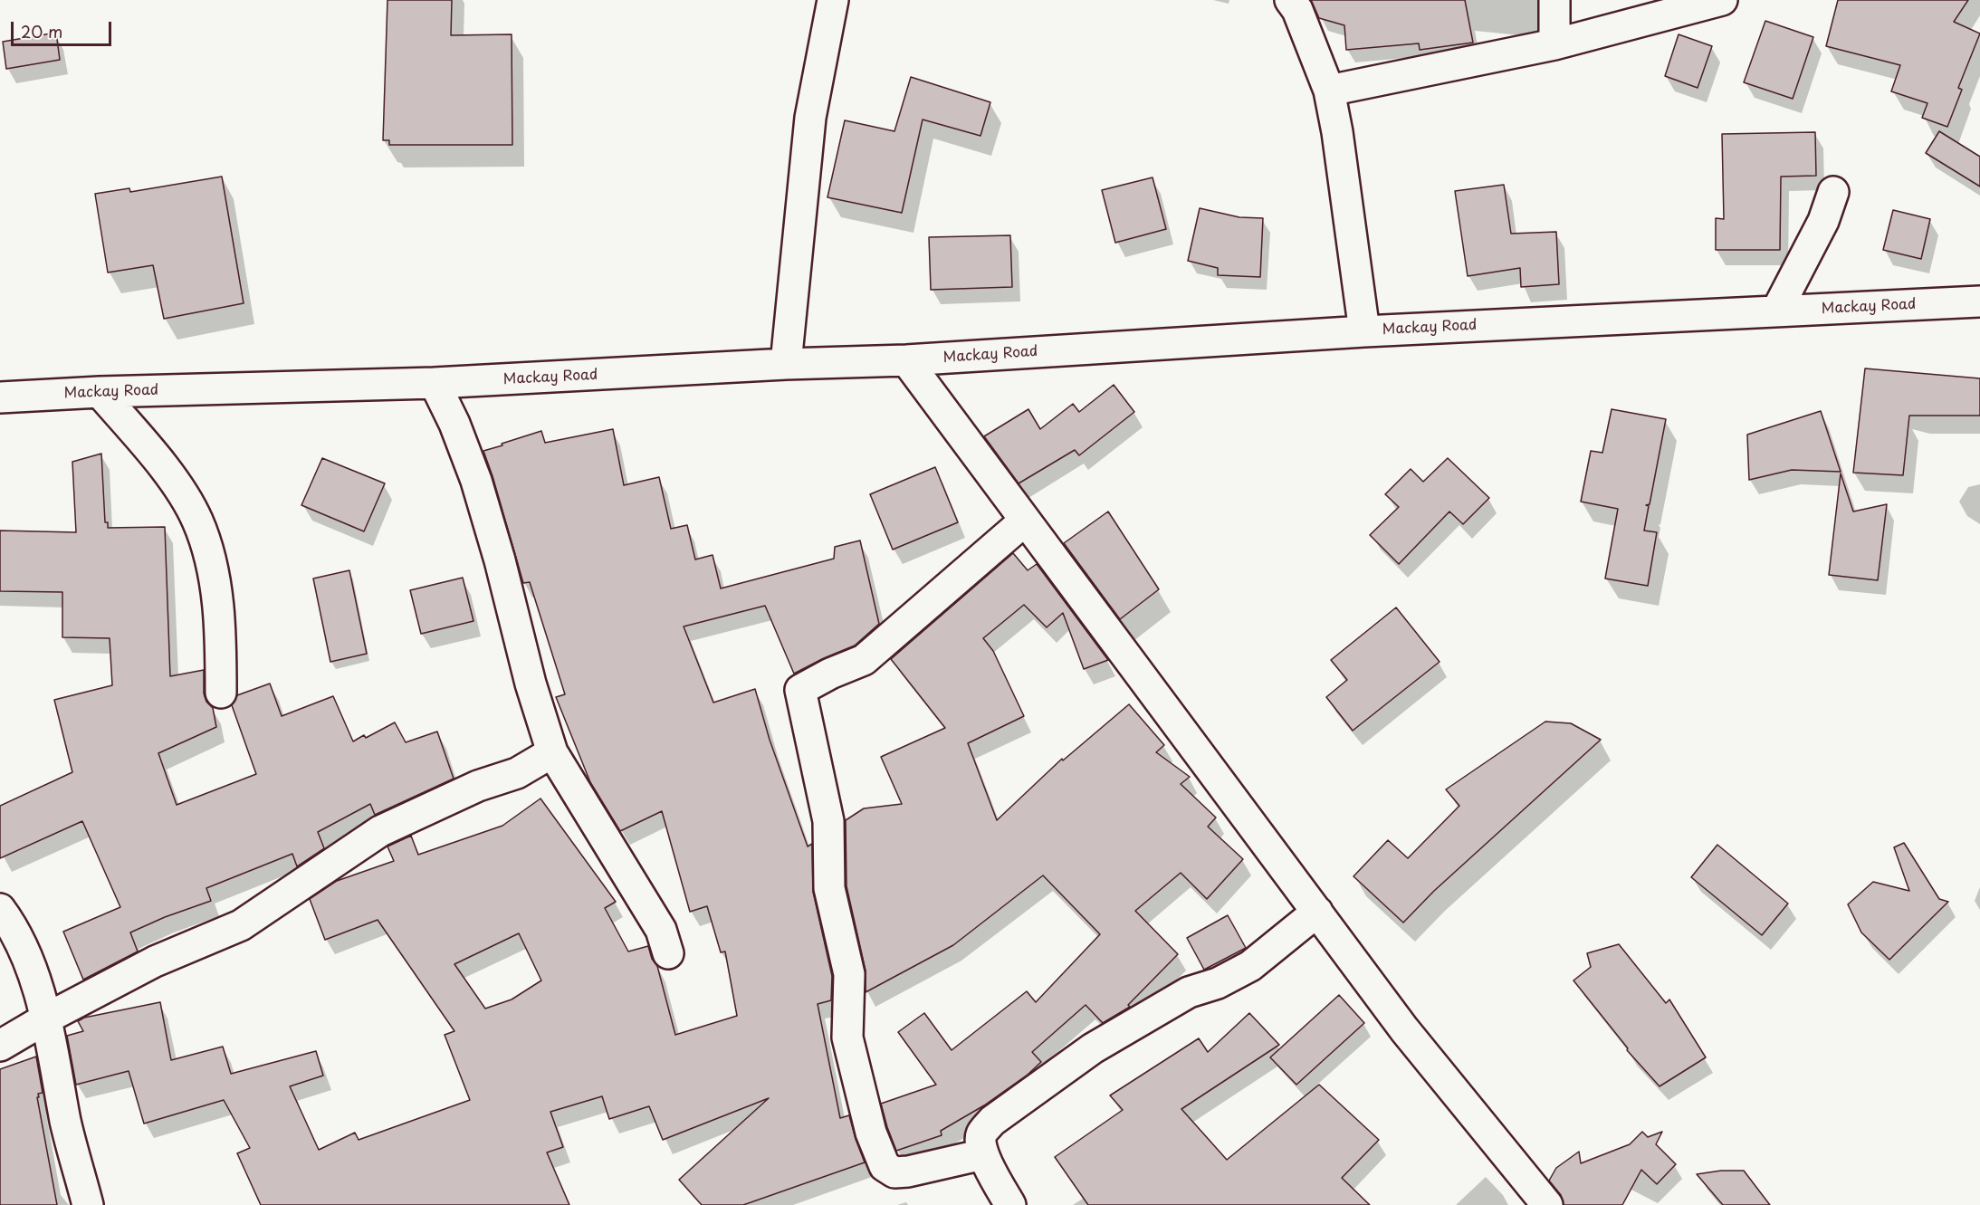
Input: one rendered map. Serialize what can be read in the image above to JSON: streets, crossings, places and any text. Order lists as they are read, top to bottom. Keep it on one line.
{"streets":{"street":["Mackay Road"]},"scale_bar":"20 m"}
